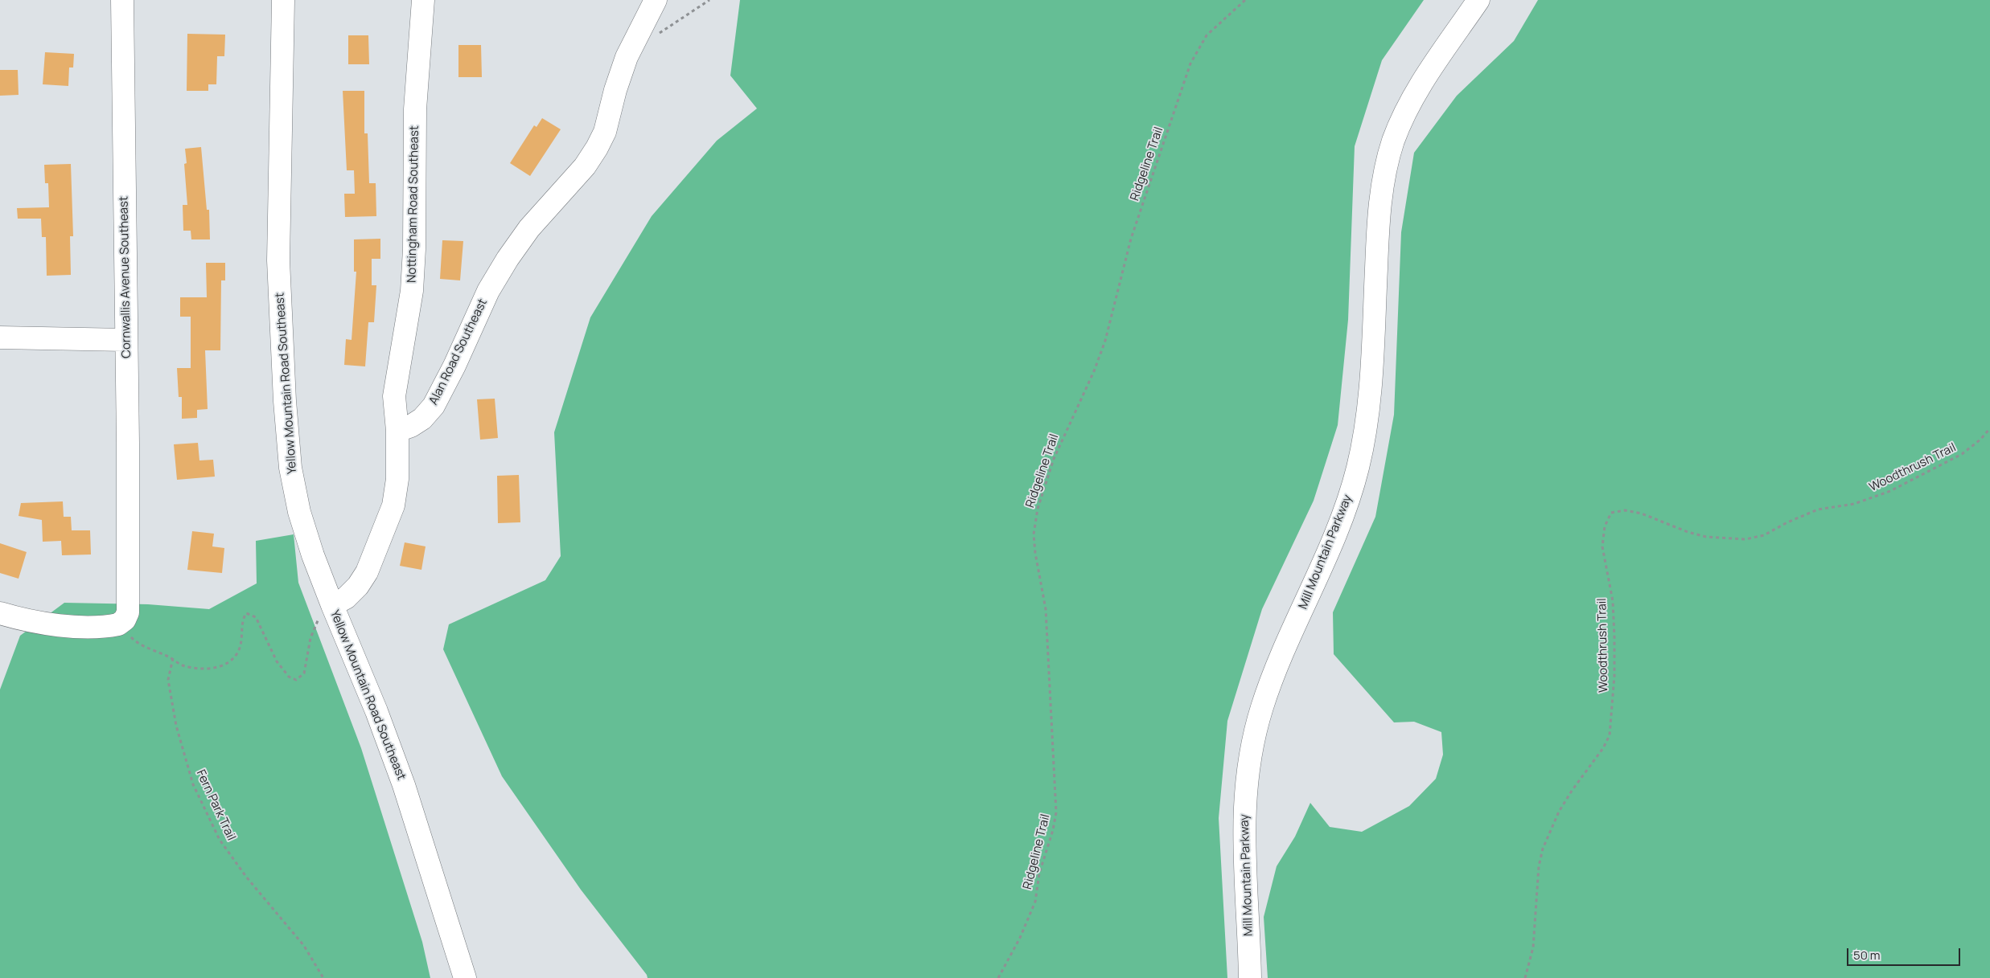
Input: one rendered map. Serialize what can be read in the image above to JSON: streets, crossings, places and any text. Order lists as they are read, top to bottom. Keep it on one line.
{"streets":{"street":["Nottingham Road Southeast","Cornwallis Avenue Southeast","Alan Road Southeast","Yellow Mountain Road Southeast","Mill Mountain Parkway"],"path":["Ridgeline Trail","Woodthrush Trail","Fern Park Trail"]},"crossings":[["Nottingham Road Southeast","Alan Road Southeast"]],"scale_bar":"50 m"}
